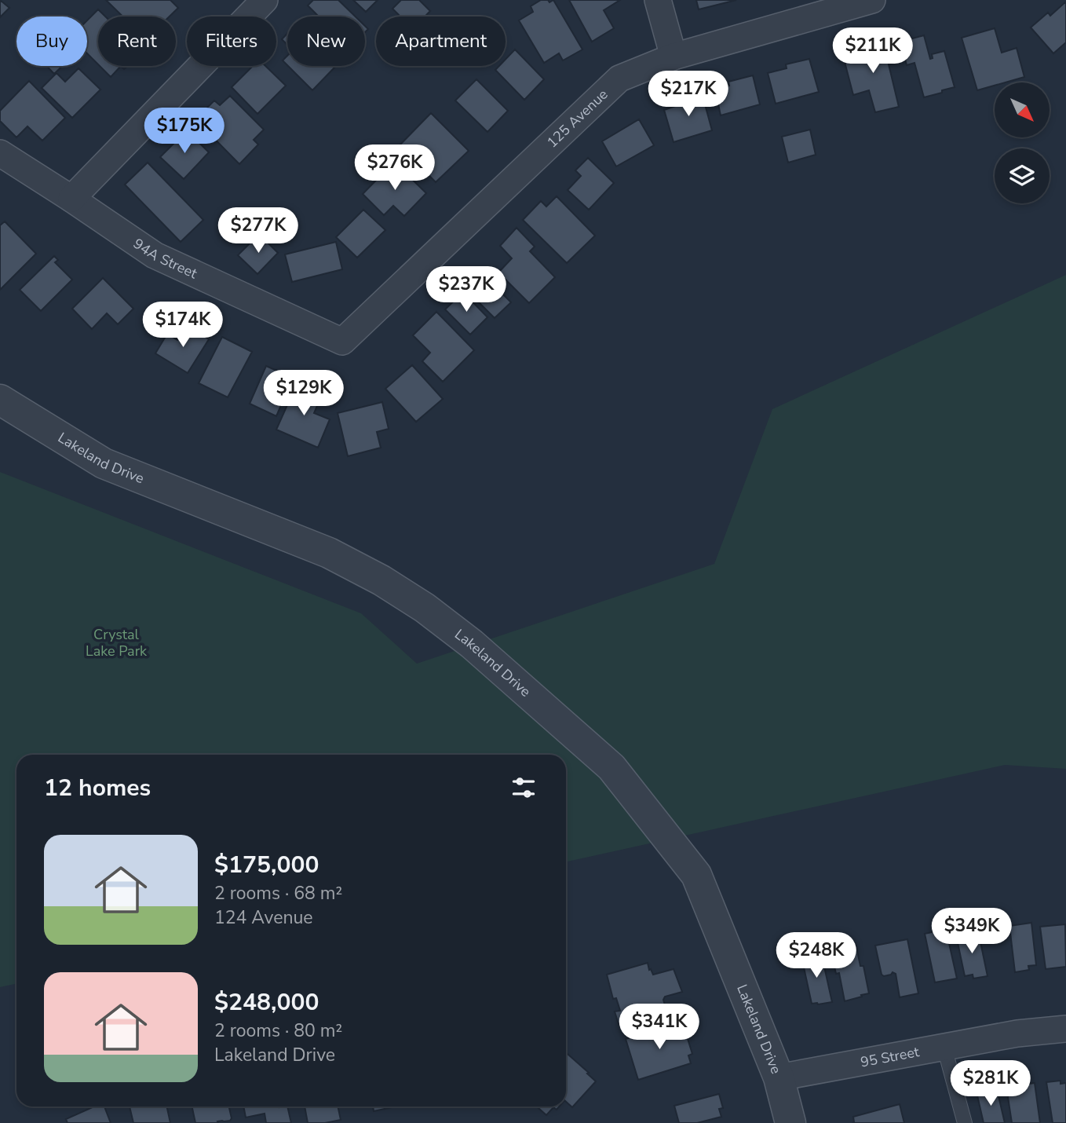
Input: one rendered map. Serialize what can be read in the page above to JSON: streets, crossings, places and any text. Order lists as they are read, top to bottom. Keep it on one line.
{"streets":{"street":["125 Avenue","94A Street","Lakeland Drive","95 Street"]},"crossings":[["125 Avenue","94A Street"],["Lakeland Drive","95 Street"]],"parks":["Crystal Lake Park"],"north":"bottom right","page":{"chip":["Buy","Rent","Filters","New","Apartment"],"price":["$211K","$217K","$175K","$276K","$277K","$237K","$174K","$129K","$349K","$248K","$341K","$281K"],"heading":"12 homes","list":[{"name":"$175,000","note":"2 rooms · 68 m² · 124 Avenue"},{"name":"$248,000","note":"2 rooms · 80 m² · Lakeland Drive"}]}}
